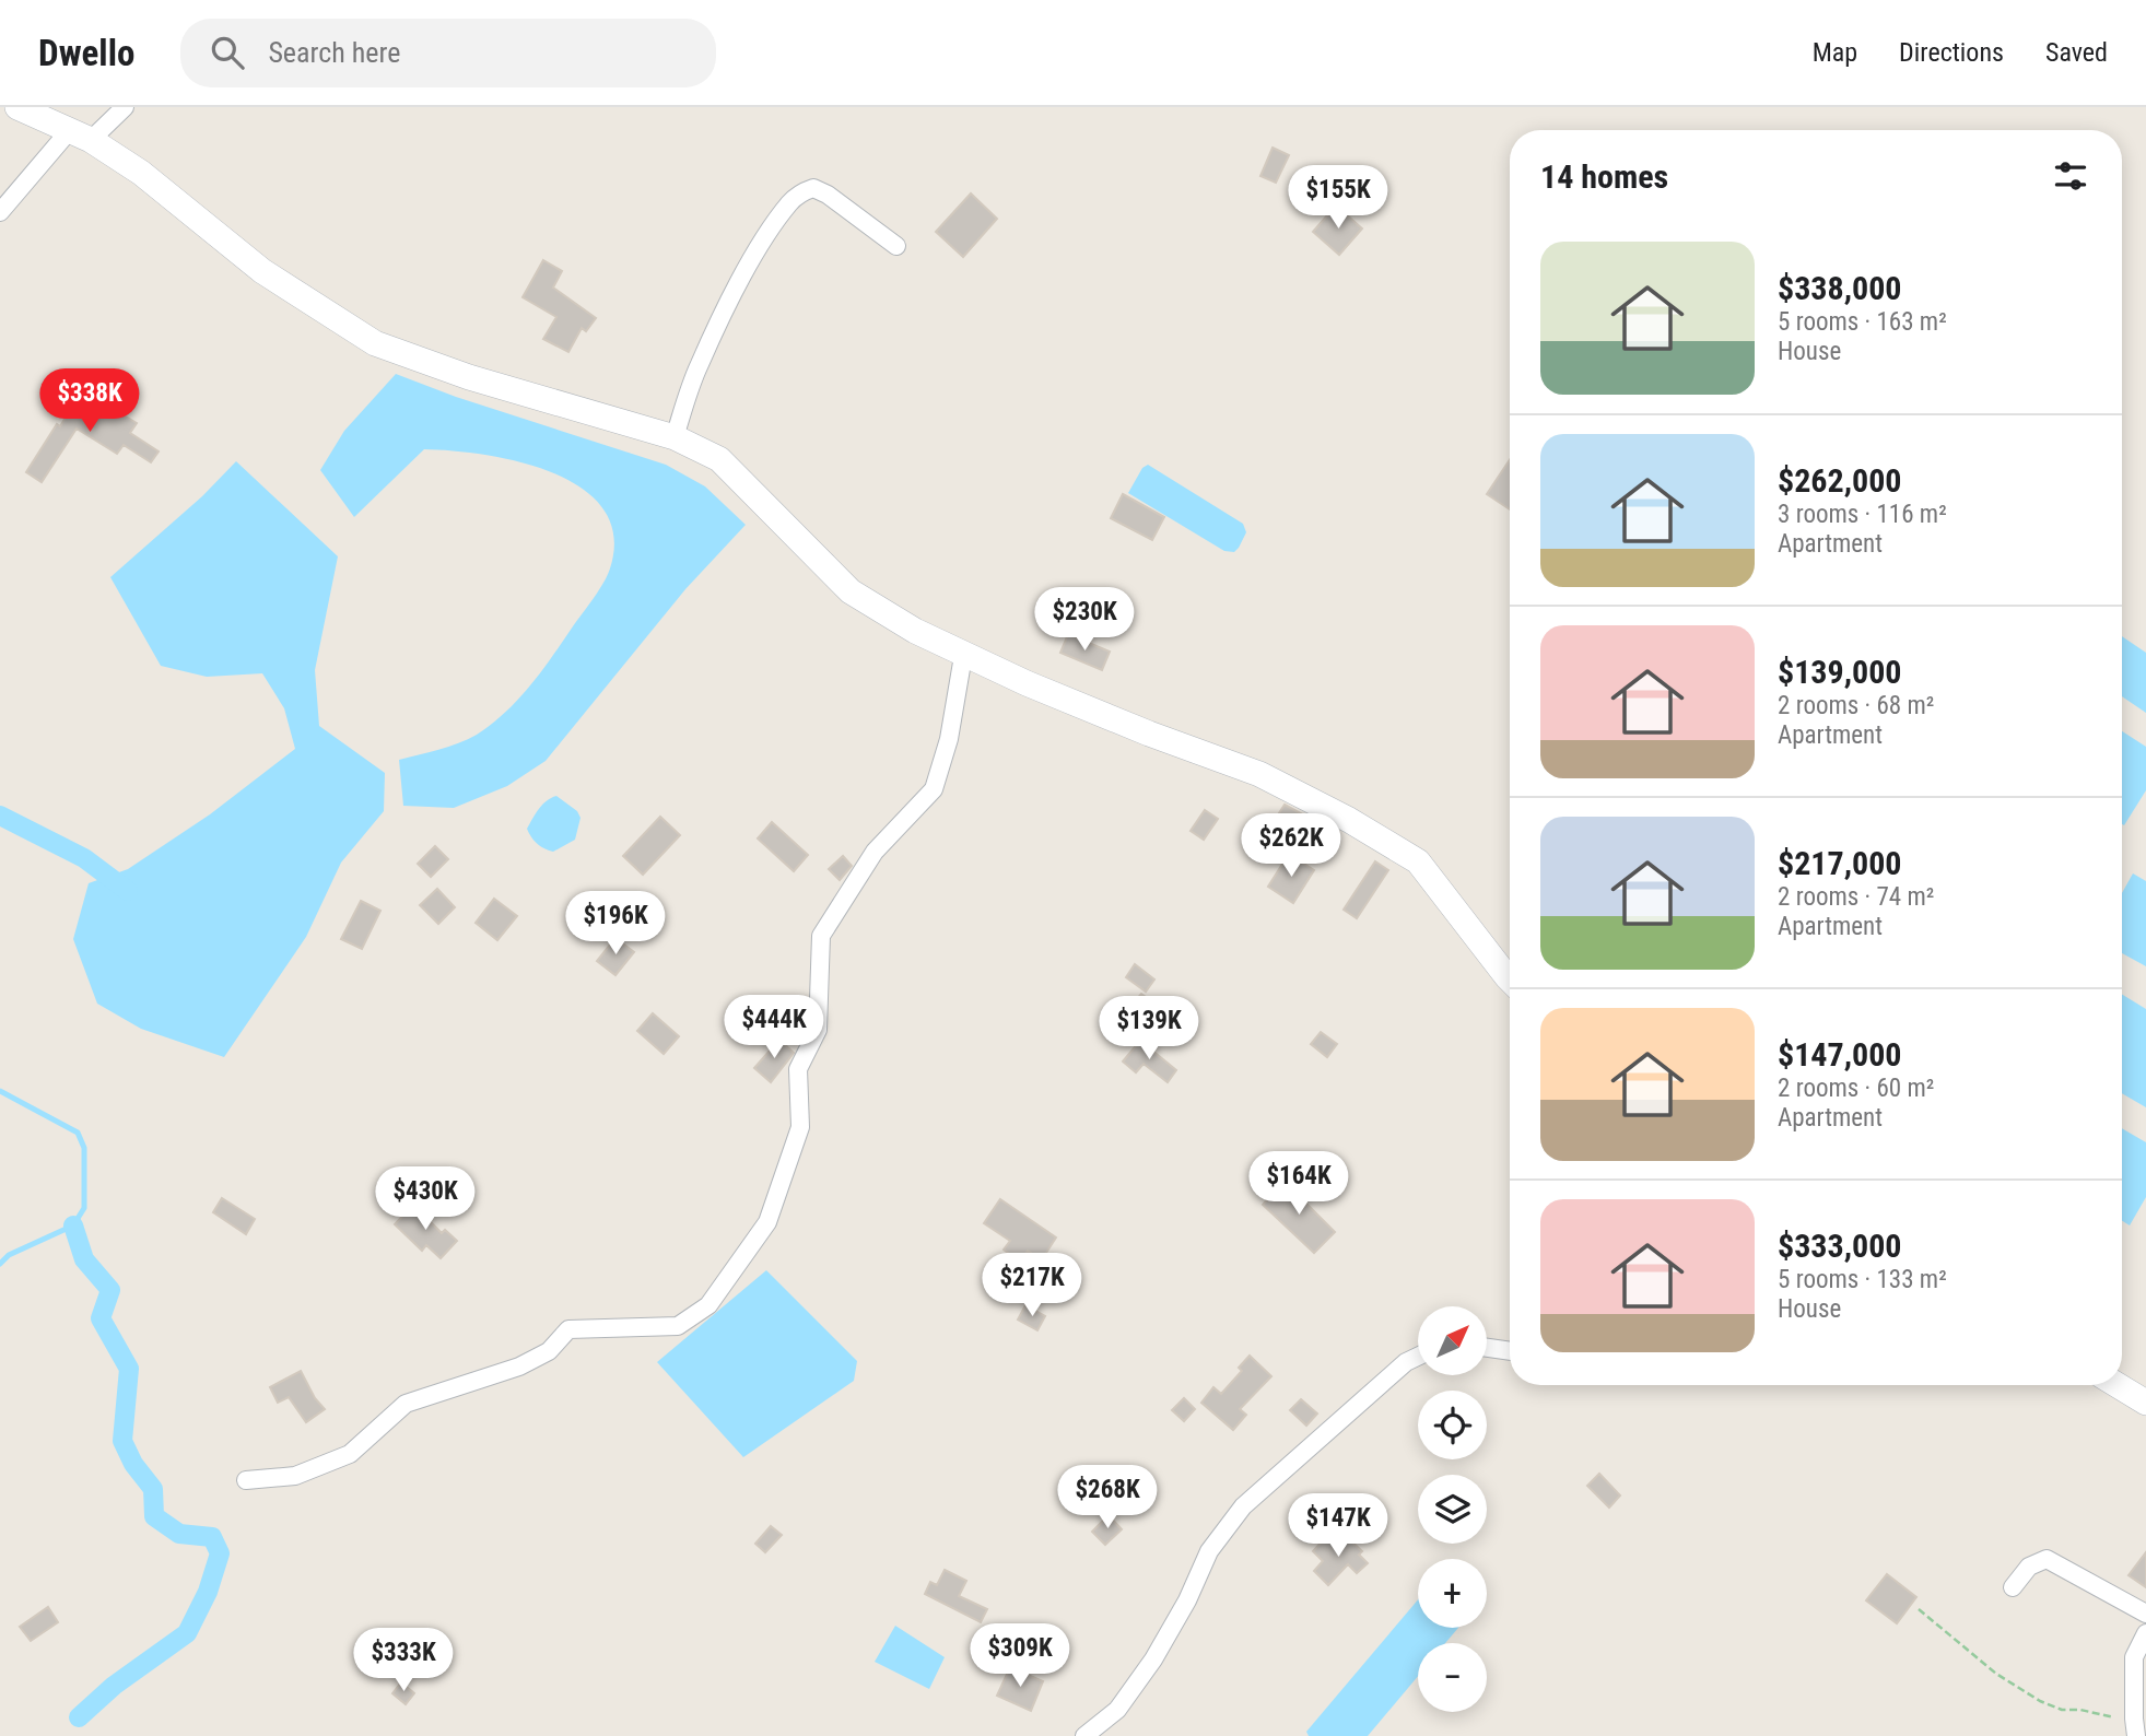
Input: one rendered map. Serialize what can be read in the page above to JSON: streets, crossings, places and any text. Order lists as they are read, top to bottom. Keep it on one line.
{"north":"top right","page":{"header":"Dwello","search":"Search here","nav":["Map","Directions","Saved"],"heading":"14 homes","price":["$155K","$338K","$230K","$262K","$196K","$444K","$139K","$164K","$430K","$217K","$268K","$147K","$309K","$333K"],"list":[{"name":"$338,000","note":"5 rooms · 163 m² · House"},{"name":"$262,000","note":"3 rooms · 116 m² · Apartment"},{"name":"$139,000","note":"2 rooms · 68 m² · Apartment"},{"name":"$217,000","note":"2 rooms · 74 m² · Apartment"},{"name":"$147,000","note":"2 rooms · 60 m² · Apartment"},{"name":"$333,000","note":"5 rooms · 133 m² · House"}],"map_buttons":["+","−"]}}
